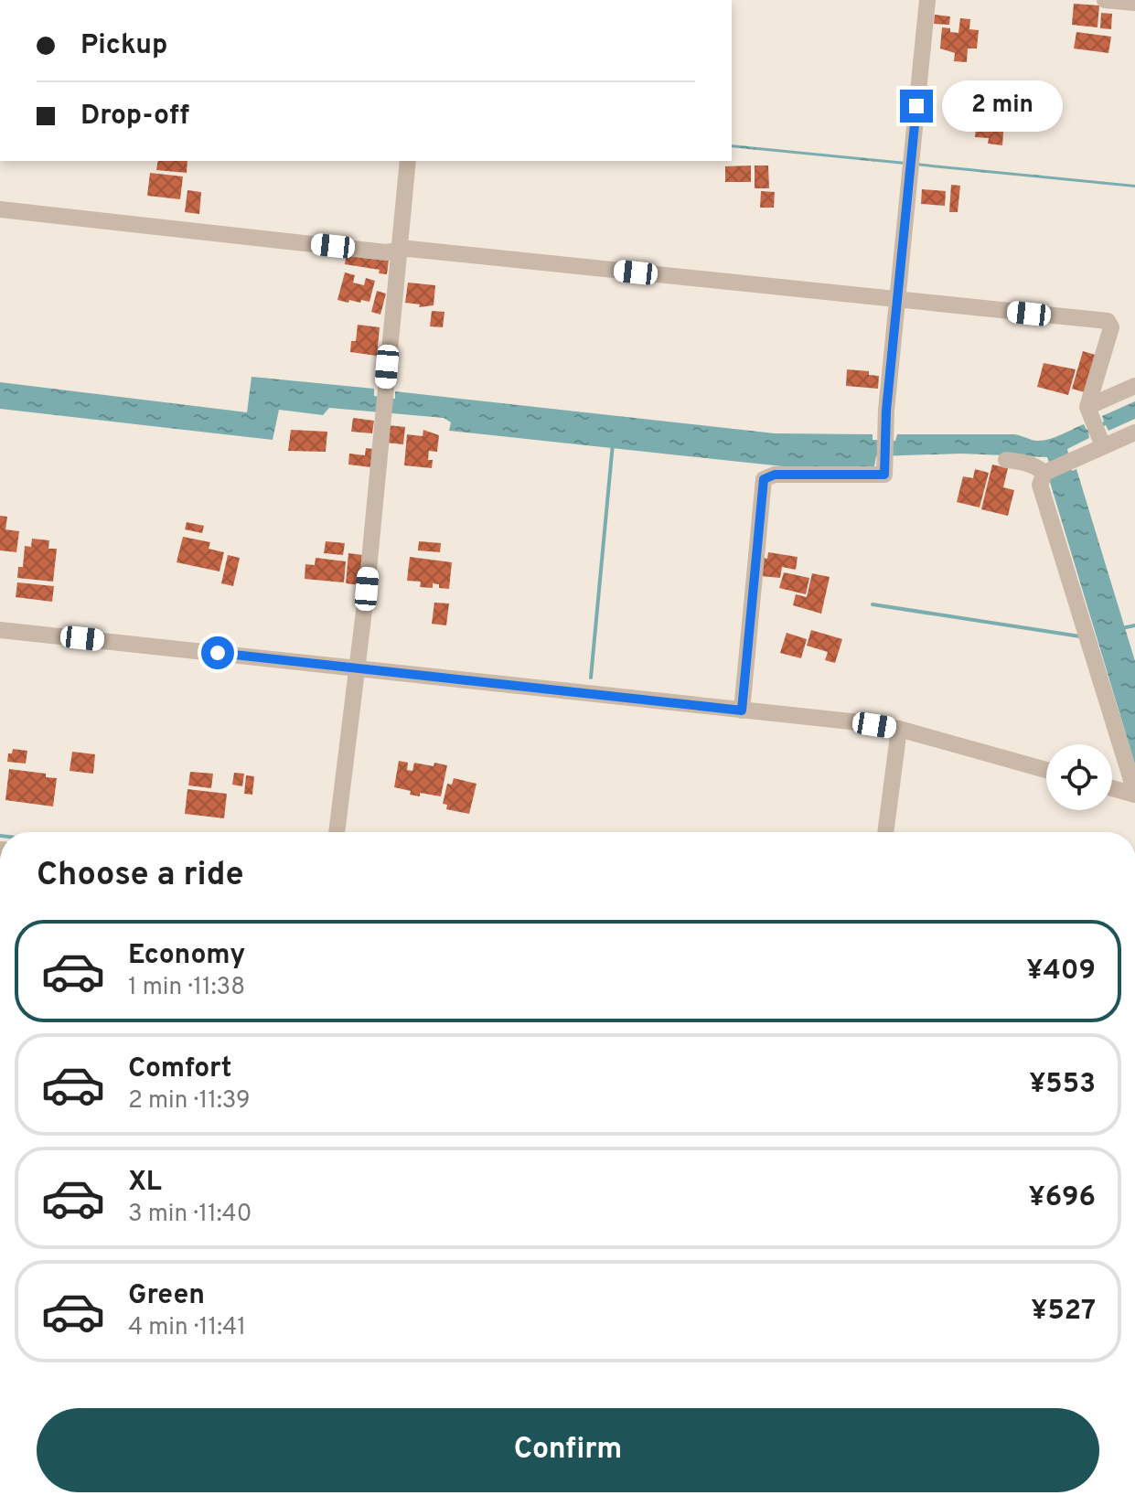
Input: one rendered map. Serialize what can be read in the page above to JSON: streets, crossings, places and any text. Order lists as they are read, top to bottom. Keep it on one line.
{"page":{"banner":["Pickup","Drop-off"],"bubble":"2 min","heading":"Choose a ride","list":[{"name":"Economy","note":"1 min · 11:38","value":"¥409"},{"name":"Comfort","note":"2 min · 11:39","value":"¥553"},{"name":"XL","note":"3 min · 11:40","value":"¥696"},{"name":"Green","note":"4 min · 11:41","value":"¥527"}],"buttons":"Confirm"}}
